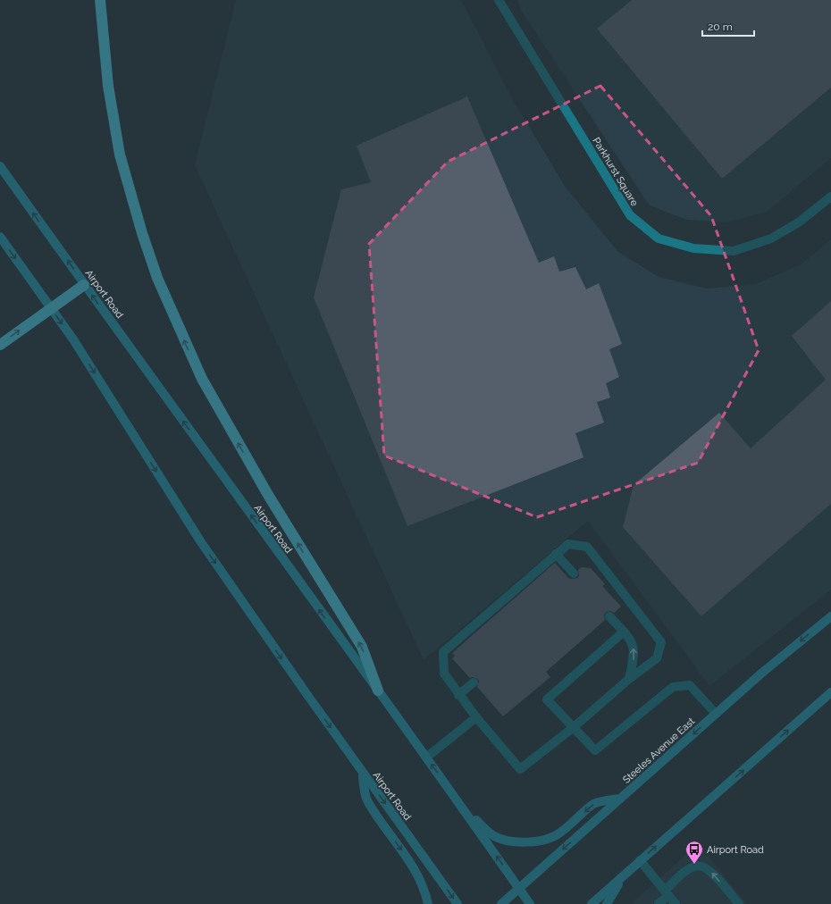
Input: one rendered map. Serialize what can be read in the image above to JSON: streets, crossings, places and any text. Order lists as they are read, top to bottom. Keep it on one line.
{"streets":{"main road":["Airport Road","Steeles Avenue East"],"street":["Parkhurst Square"]},"crossings":[["Airport Road","Steeles Avenue East"]],"places":{"bus stop":["Airport Road"]},"scale_bar":"20 m"}
